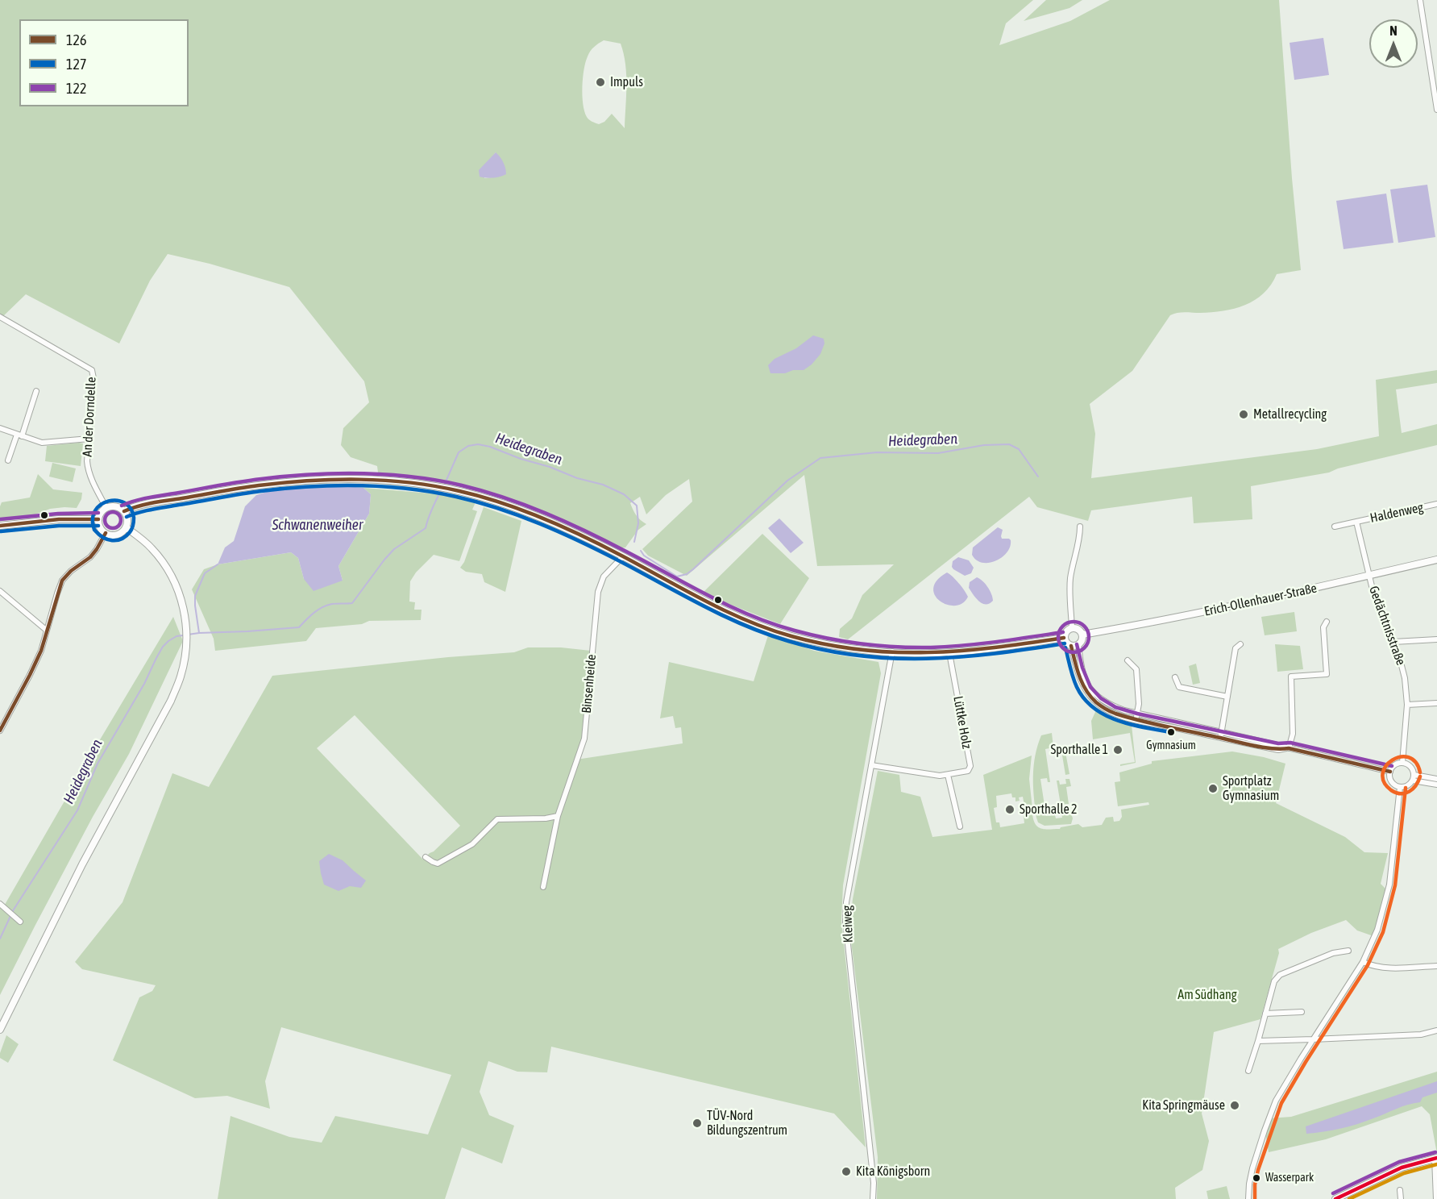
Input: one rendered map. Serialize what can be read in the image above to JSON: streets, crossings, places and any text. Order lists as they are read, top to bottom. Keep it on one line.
{"streets":{"street":["An der Dorndelle","Haldenweg","Erich-Ollenhauer-Straße","Gedächtnisstraße","Binsenheide","Lüttke Holz","Kleiweg"]},"crossings":[["Haldenweg","Erich-Ollenhauer-Straße"],["Haldenweg","Gedächtnisstraße"],["Erich-Ollenhauer-Straße","Gedächtnisstraße"],["Lüttke Holz","Kleiweg"]],"water":["Heidegraben","Schwanenweiher"],"parks":["Am Südhang"],"places":["Impuls","Metallrecycling","Gymnasium","Sporthalle 1","Sportplatz Gymnasium","Sporthalle 2","Kita Springmäuse","TÜV-Nord Bildungszentrum","Kita Königsborn","Wasserpark"],"lines":["transit line 122","transit line 126","transit line 127"],"legend":["126","127","122"],"north":"top"}
